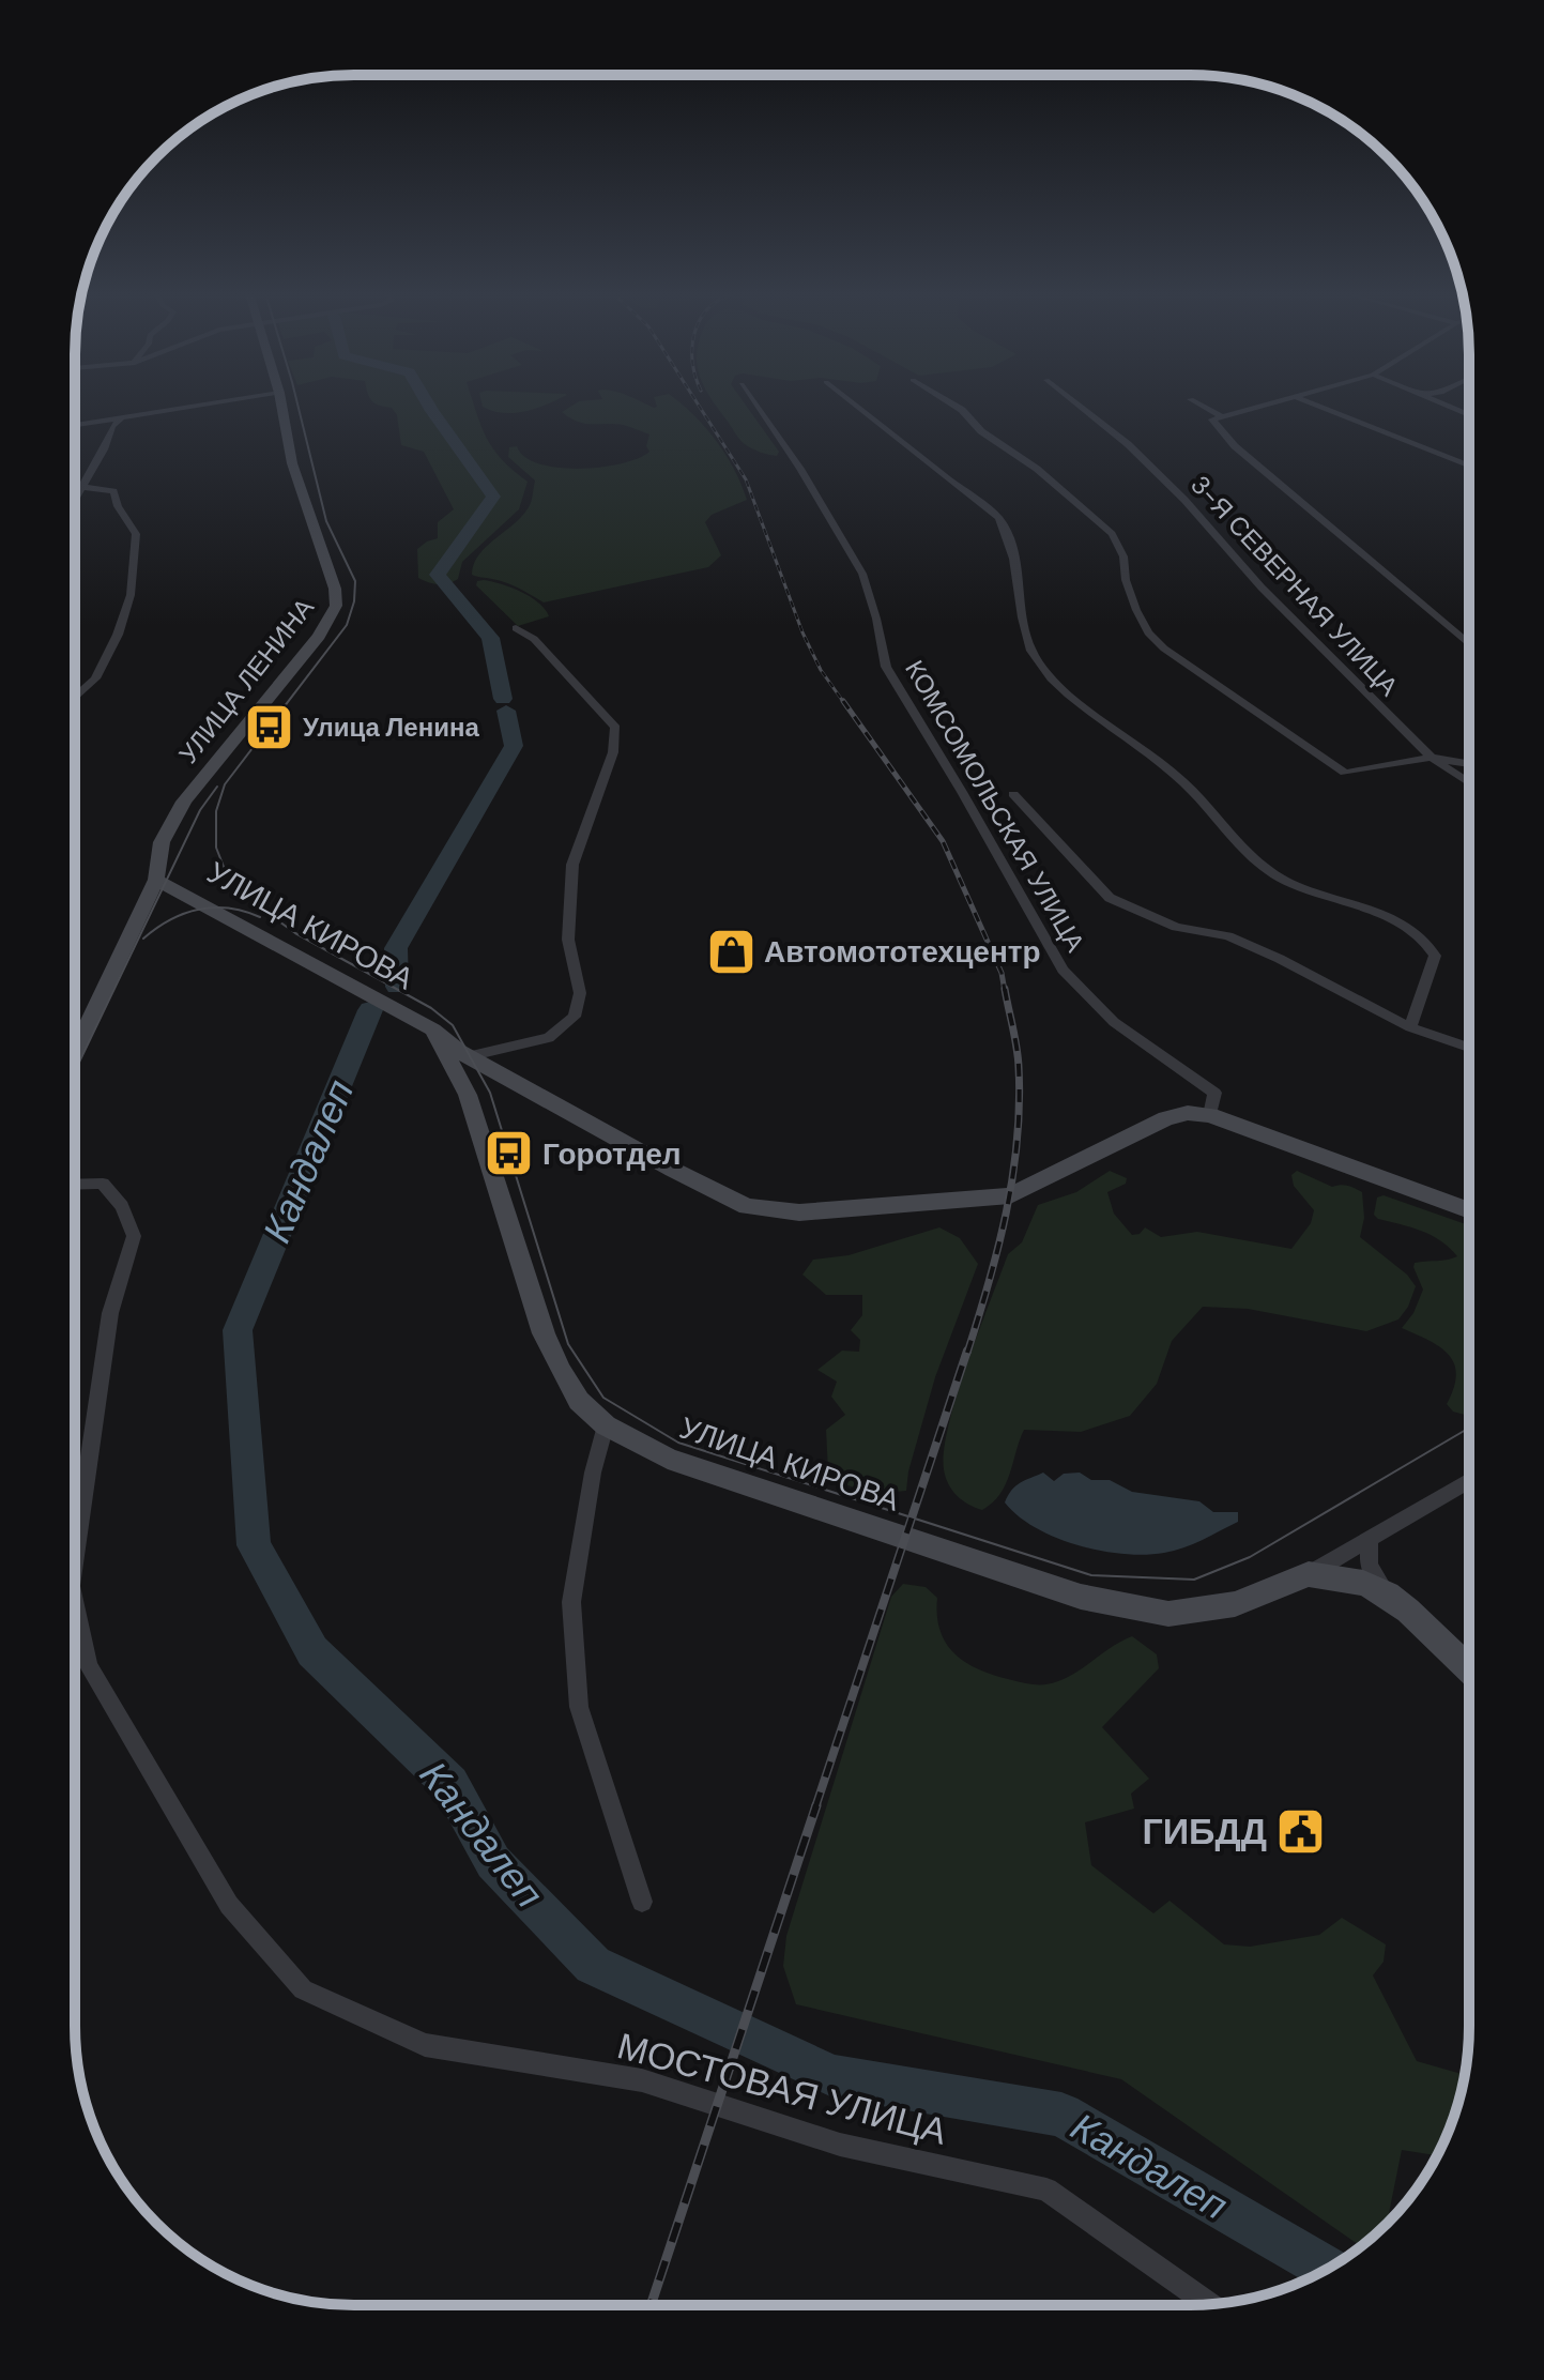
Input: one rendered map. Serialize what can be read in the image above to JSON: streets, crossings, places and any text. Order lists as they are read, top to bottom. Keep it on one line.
{"streets":{"main road":["УЛИЦА ЛЕНИНА","УЛИЦА КИРОВА"],"street":["3-Я СЕВЕРНАЯ УЛИЦА","КОМСОМОЛЬСКАЯ УЛИЦА","МОСТОВАЯ УЛИЦА"]},"crossings":[["УЛИЦА ЛЕНИНА","УЛИЦА КИРОВА"],["КОМСОМОЛЬСКАЯ УЛИЦА","УЛИЦА КИРОВА"]],"water":["Кандалеп"],"places":{"bus stop":["Улица Ленина","Горотдел"],"shop":["Автомототехцентр"],"public building":["ГИБДД"]}}
